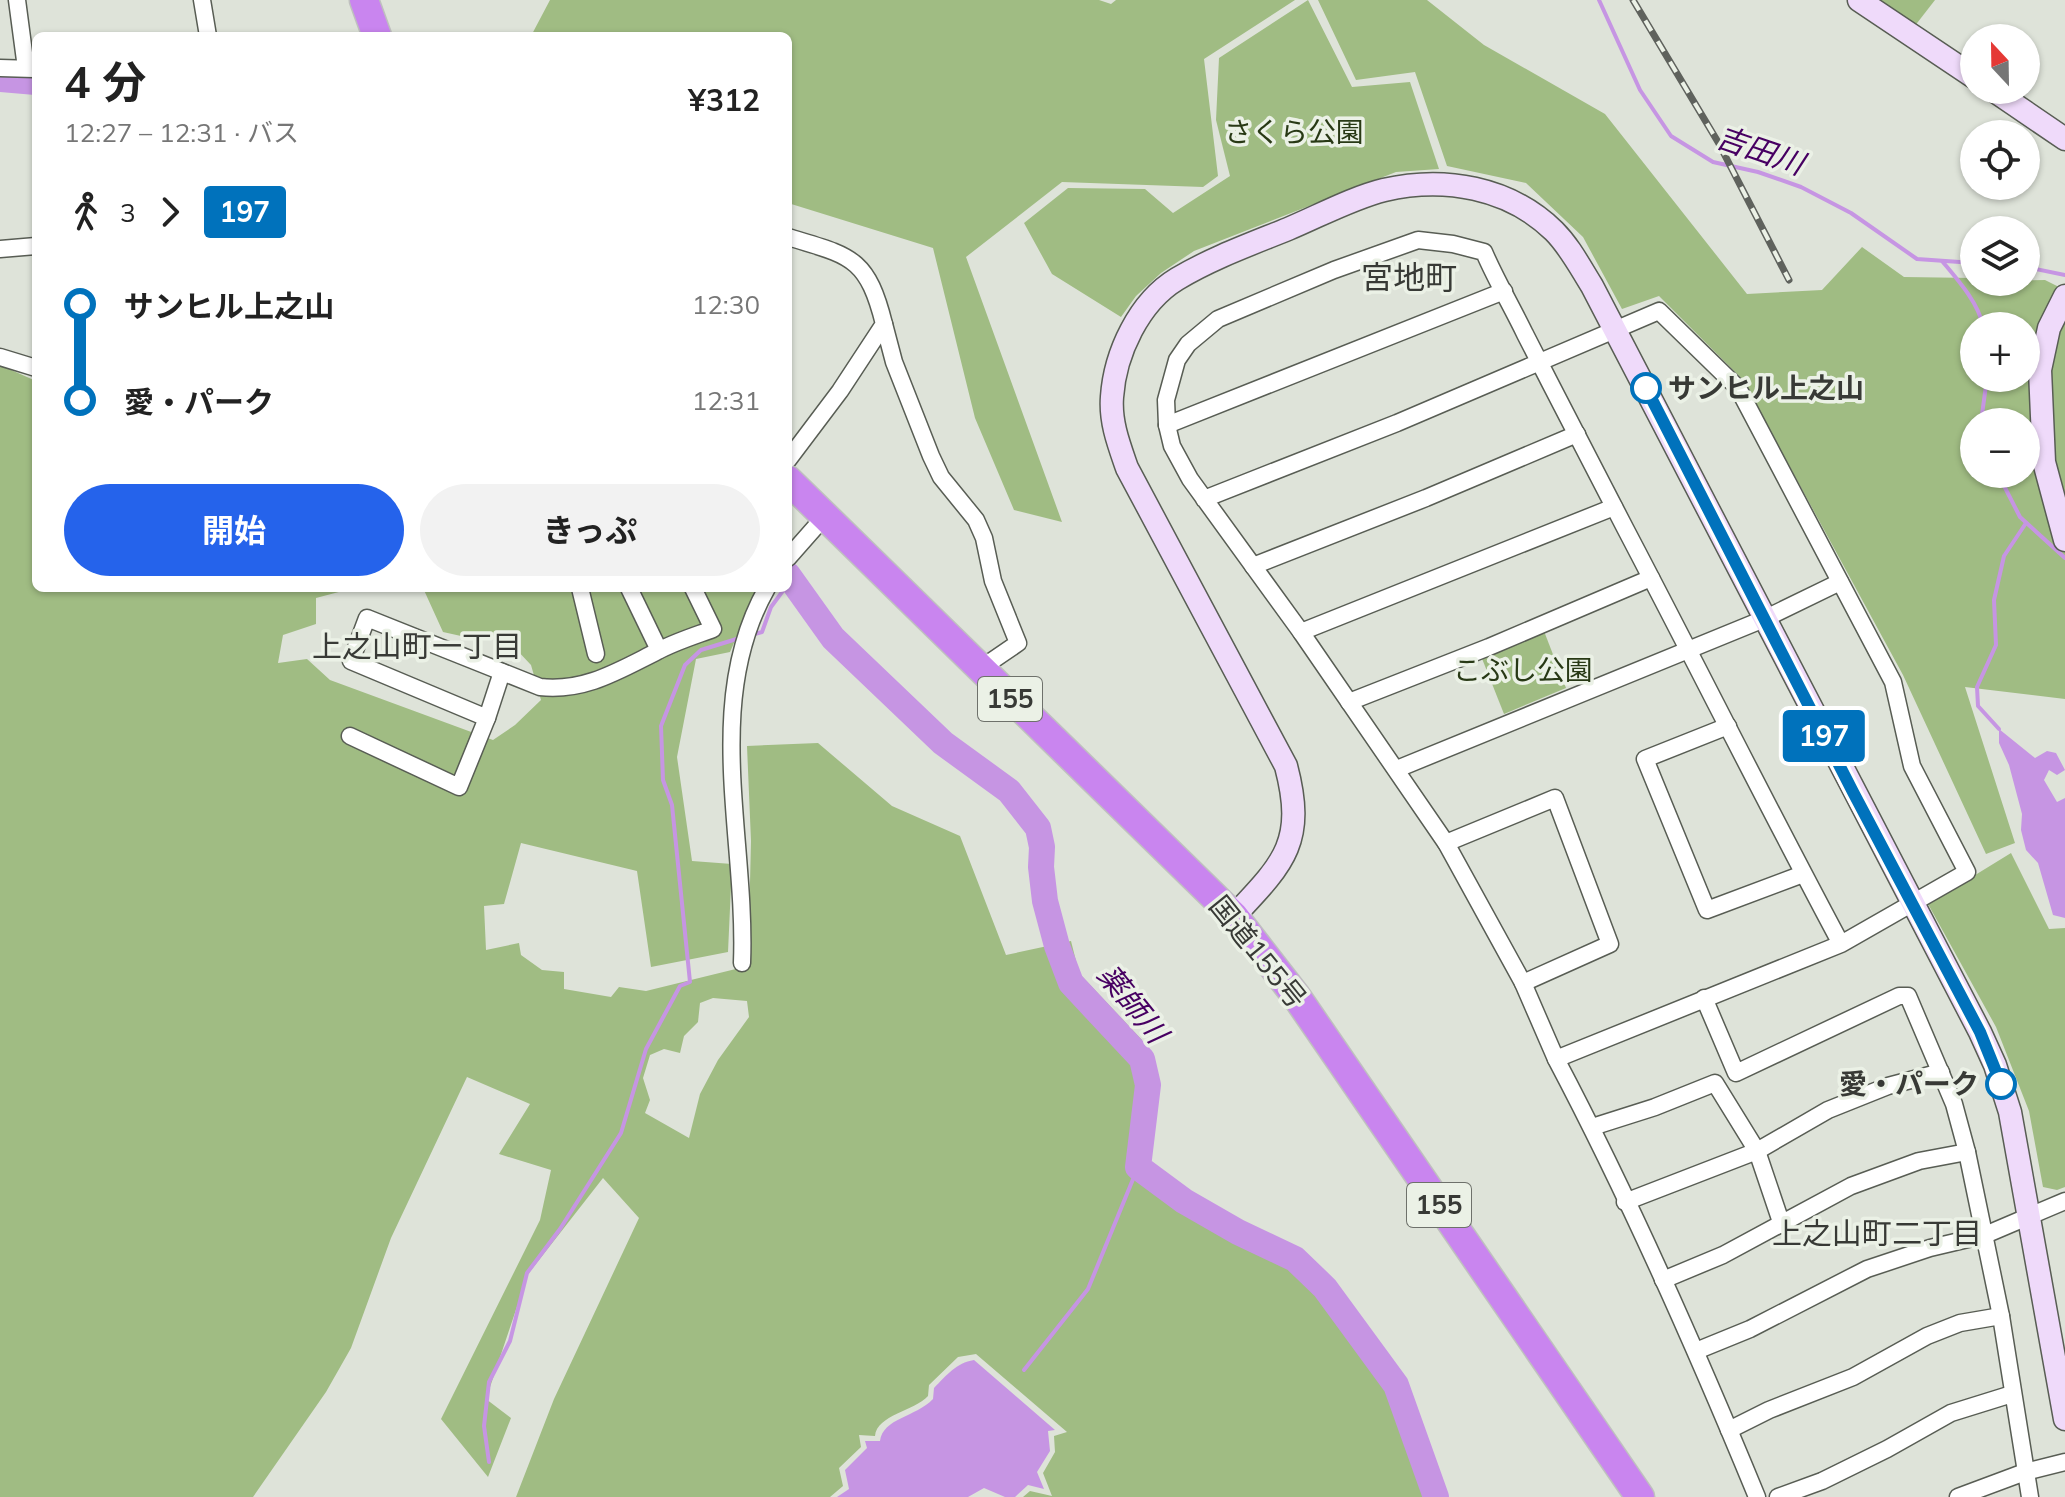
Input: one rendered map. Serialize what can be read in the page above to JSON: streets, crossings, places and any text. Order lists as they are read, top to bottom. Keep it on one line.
{"streets":{"highway":["155","国道155号"]},"districts":["宮地町","上之山町一丁目","上之山町二丁目"],"water":["吉田川","薬師川"],"parks":["さくら公園","こぶし公園"],"places":["サンヒル上之山","愛・パーク"],"lines":["bus line 197"],"north":"top","page":{"on_map":"197","map_buttons":["+","−"],"heading":["4 分","12:27 – 12:31 · バス","¥312"],"legs":["3","197"],"list":[{"name":"サンヒル上之山","value":"12:30"},{"name":"愛・パーク","value":"12:31"}],"buttons":["開始","きっぷ"]}}
